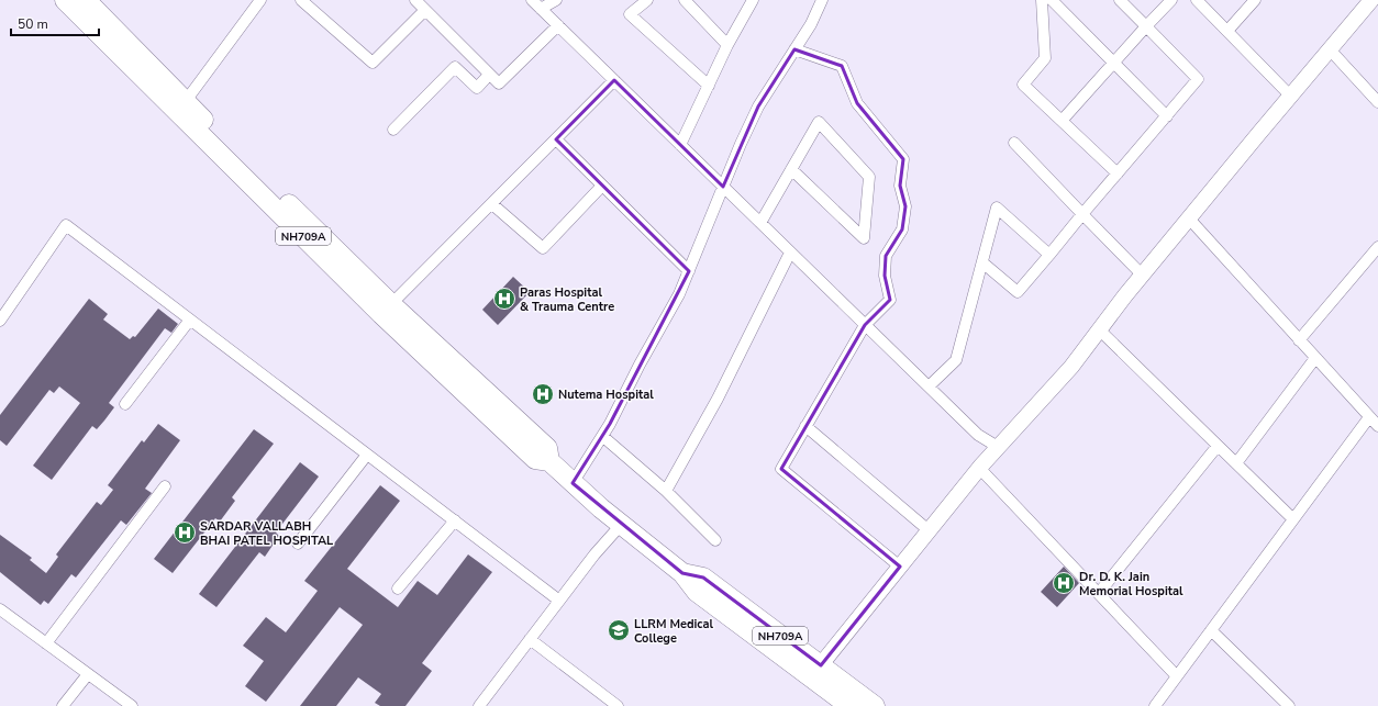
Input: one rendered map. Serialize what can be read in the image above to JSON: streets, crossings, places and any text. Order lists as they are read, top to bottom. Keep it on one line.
{"streets":{"highway":["NH709A"]},"places":{"hospital":["Paras Hospital & Trauma Centre","Nutema Hospital","SARDAR VALLABH BHAI PATEL HOSPITAL","Dr. D. K. Jain Memorial Hospital"],"school or university":["LLRM Medical College"]},"scale_bar":"50 m"}
